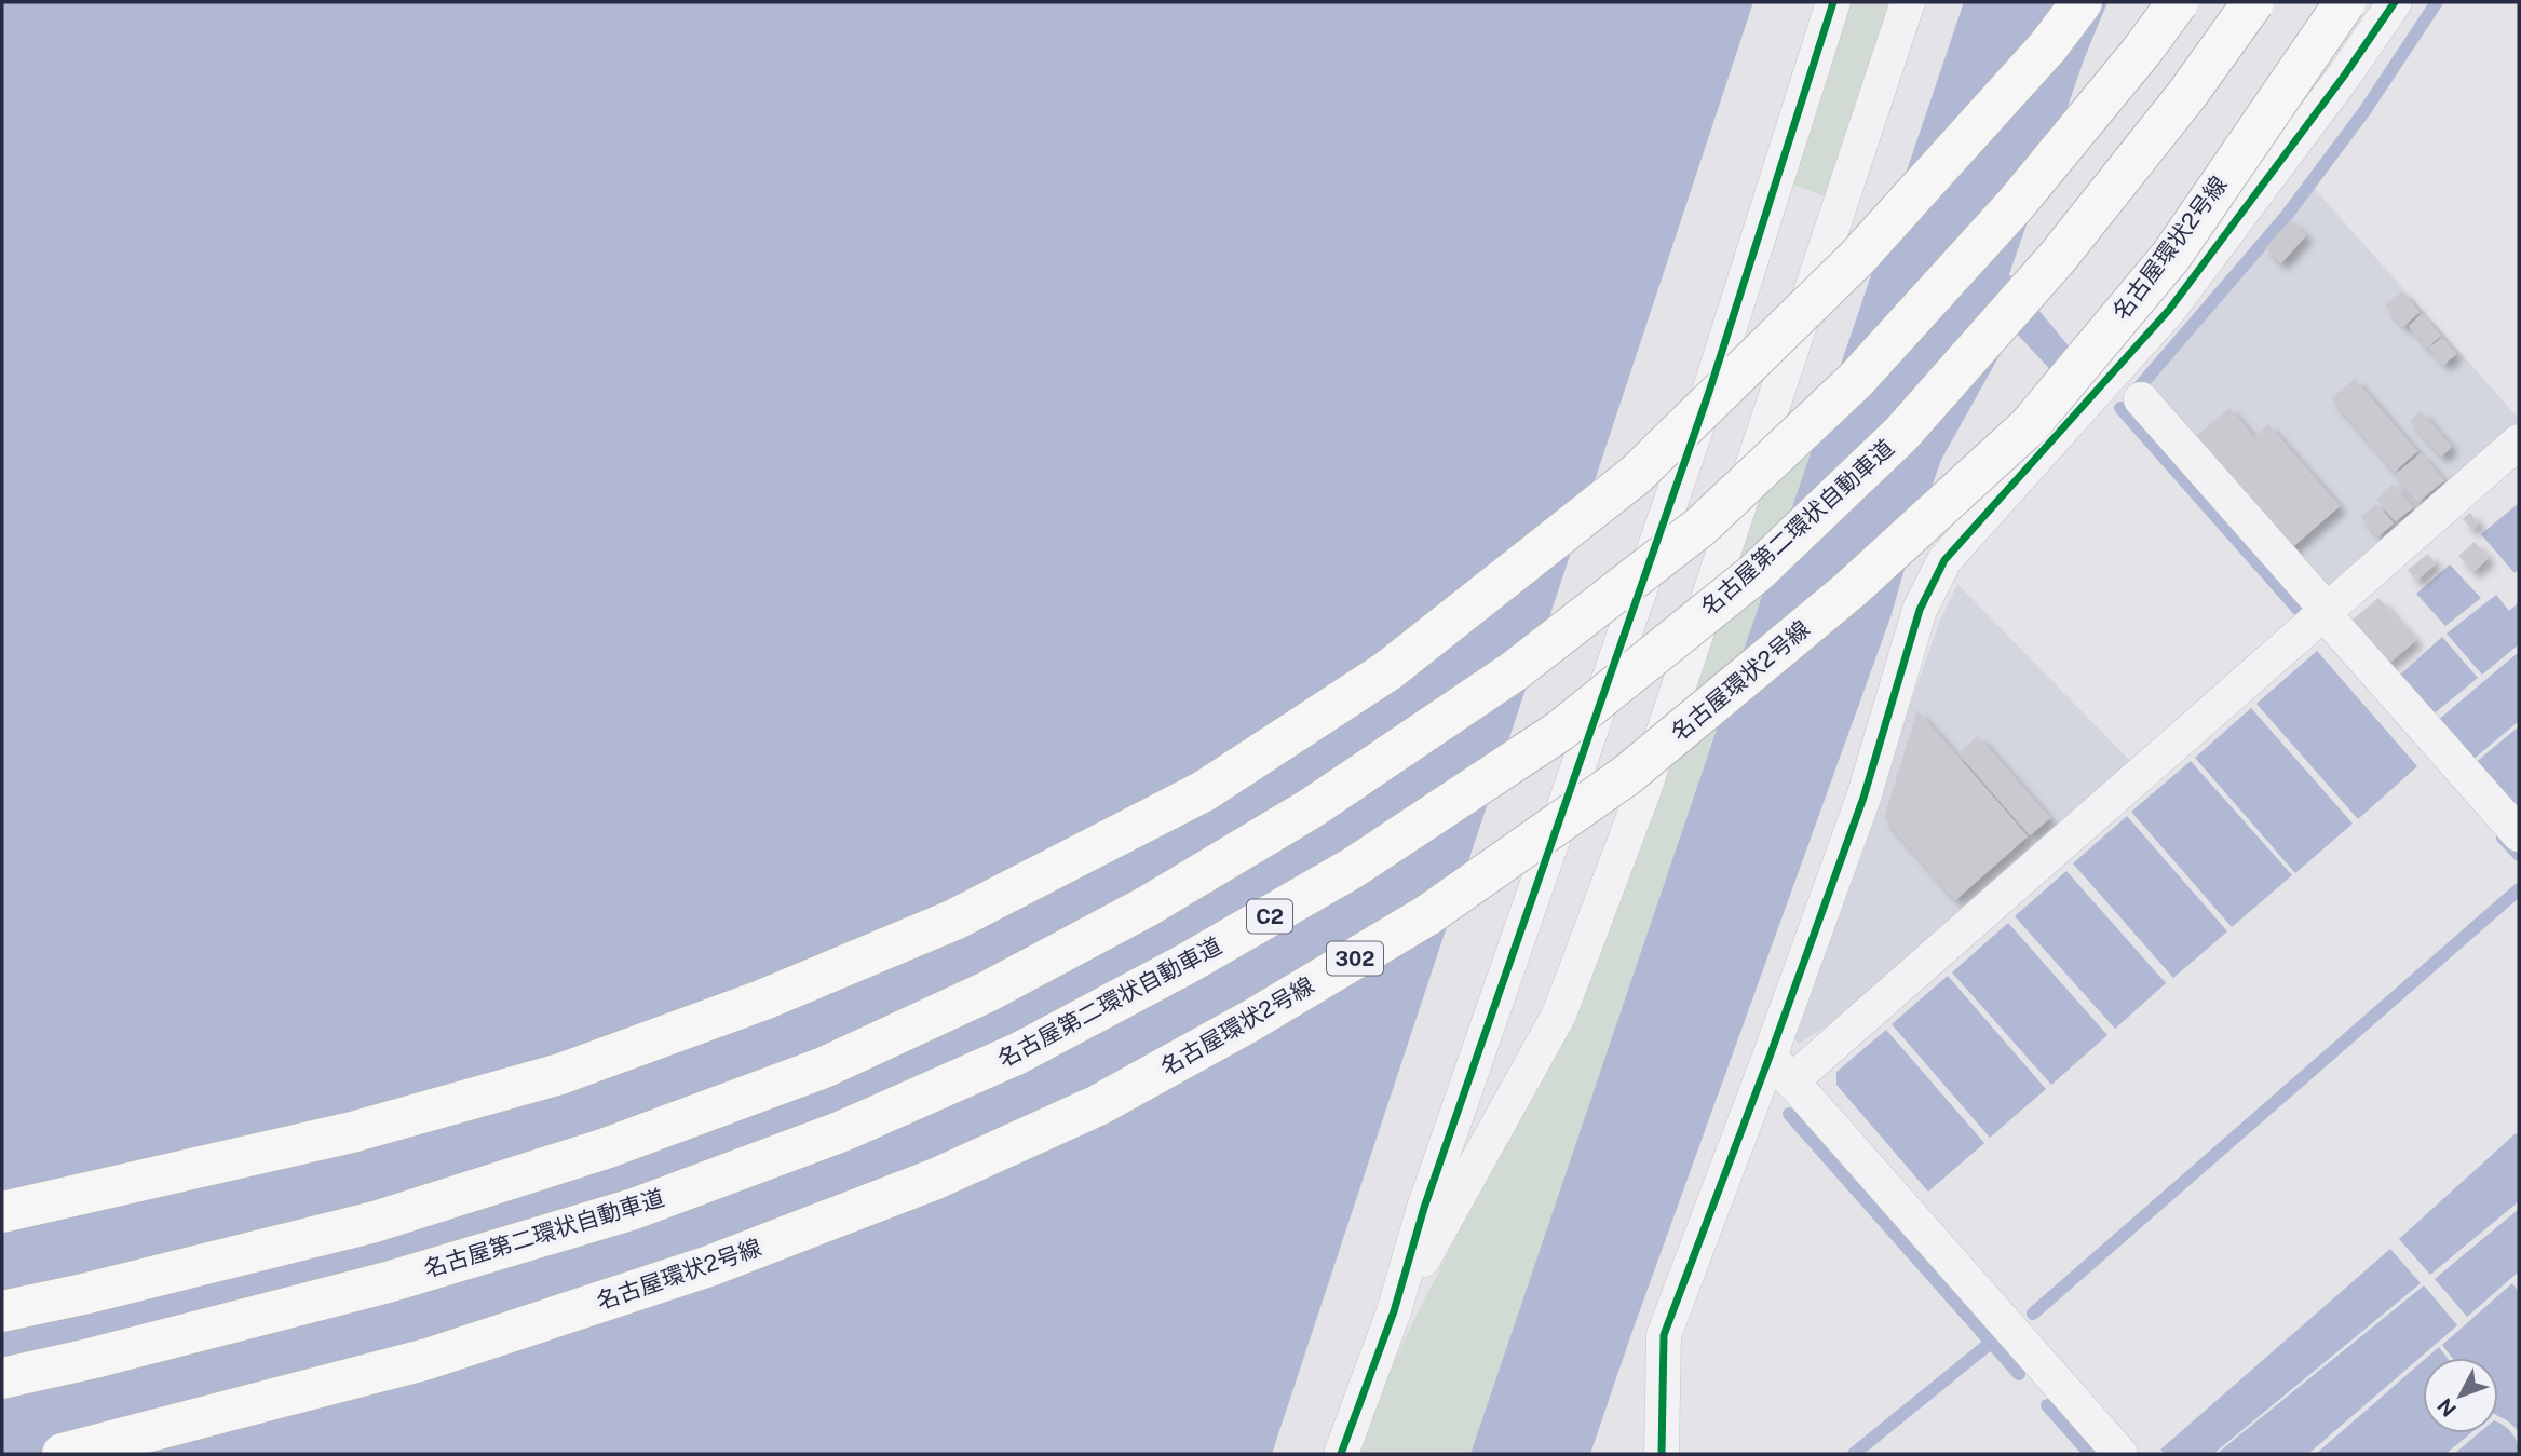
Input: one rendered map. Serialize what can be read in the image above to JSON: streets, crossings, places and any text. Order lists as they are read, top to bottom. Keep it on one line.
{"streets":{"highway":["名古屋環状2号線","名古屋第二環状自動車道","C2","302"]},"north":"bottom left"}
